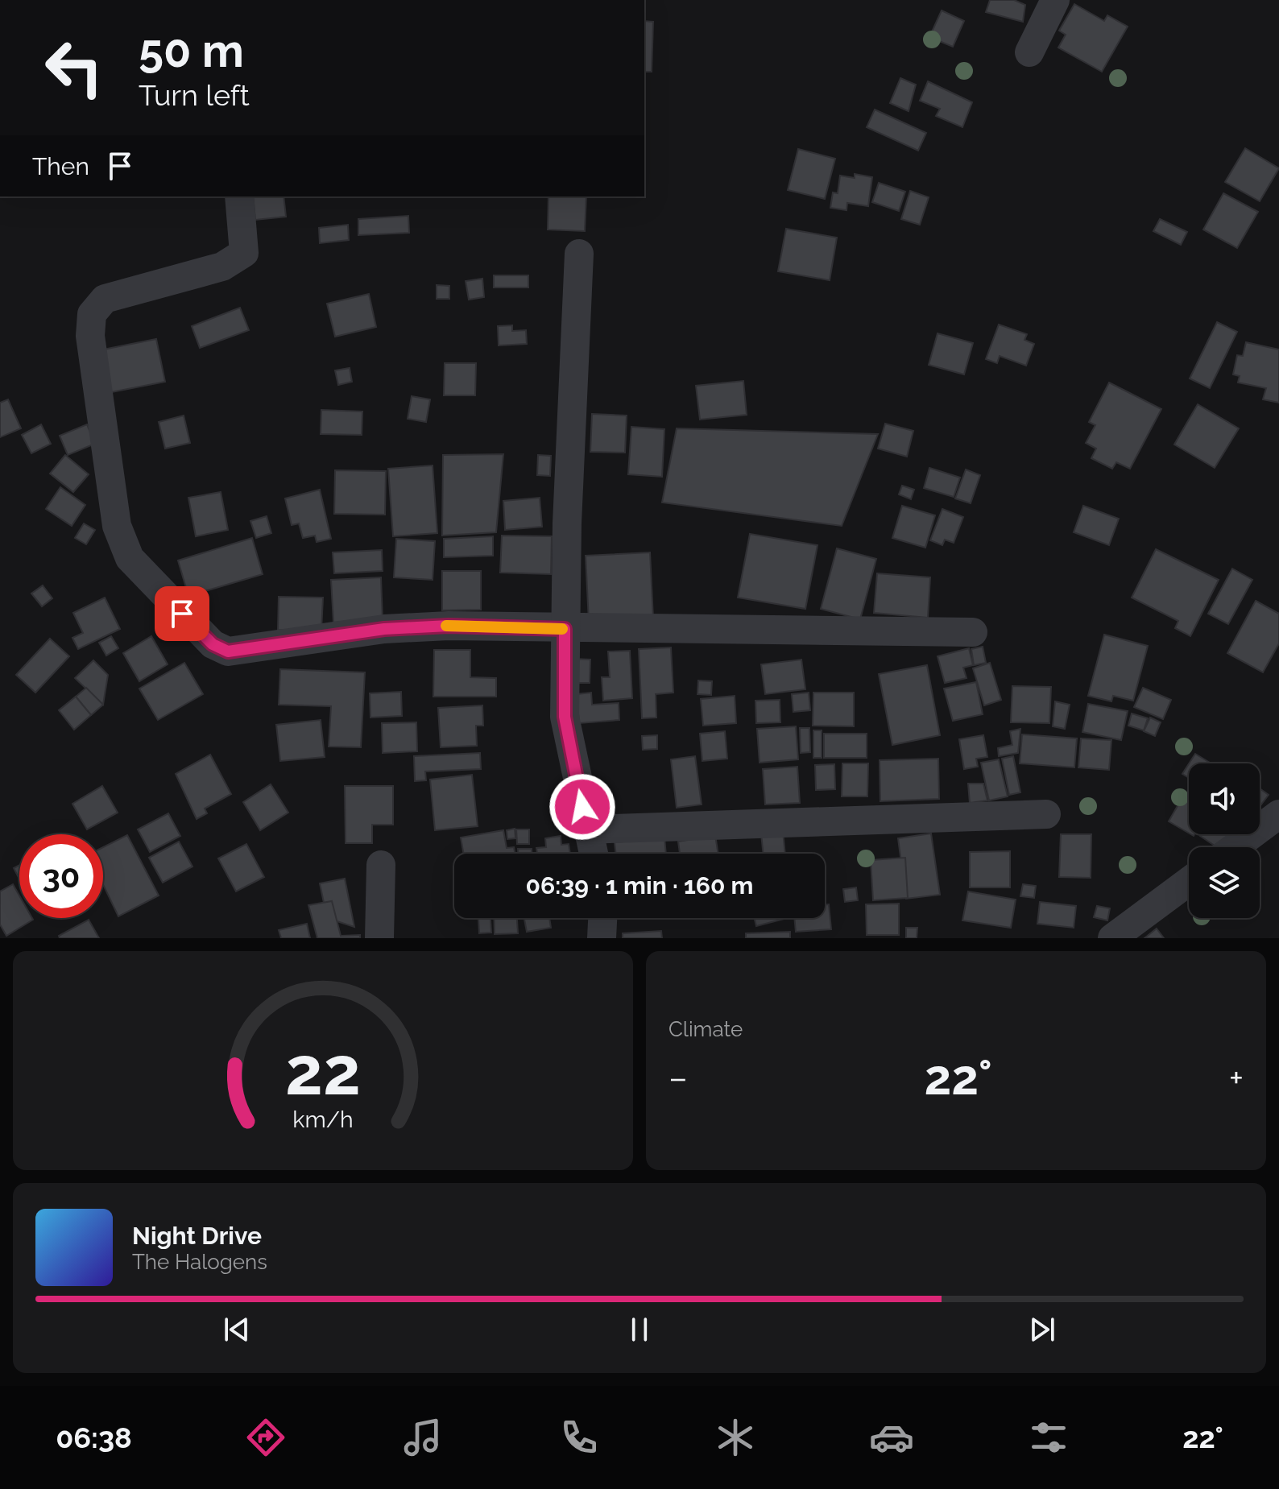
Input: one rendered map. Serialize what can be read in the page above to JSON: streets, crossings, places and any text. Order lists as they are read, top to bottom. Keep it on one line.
{"page":{"turn":["50 m","Turn left"],"then":"Then","limit":"30","trip":"06:39 · 1 min · 160 m","tile":"Climate","heat":["−","22°","+"],"song":["Night Drive","The Halogens"],"tabs":["06:38","22°"],"gauge":["22","km/h"]}}
